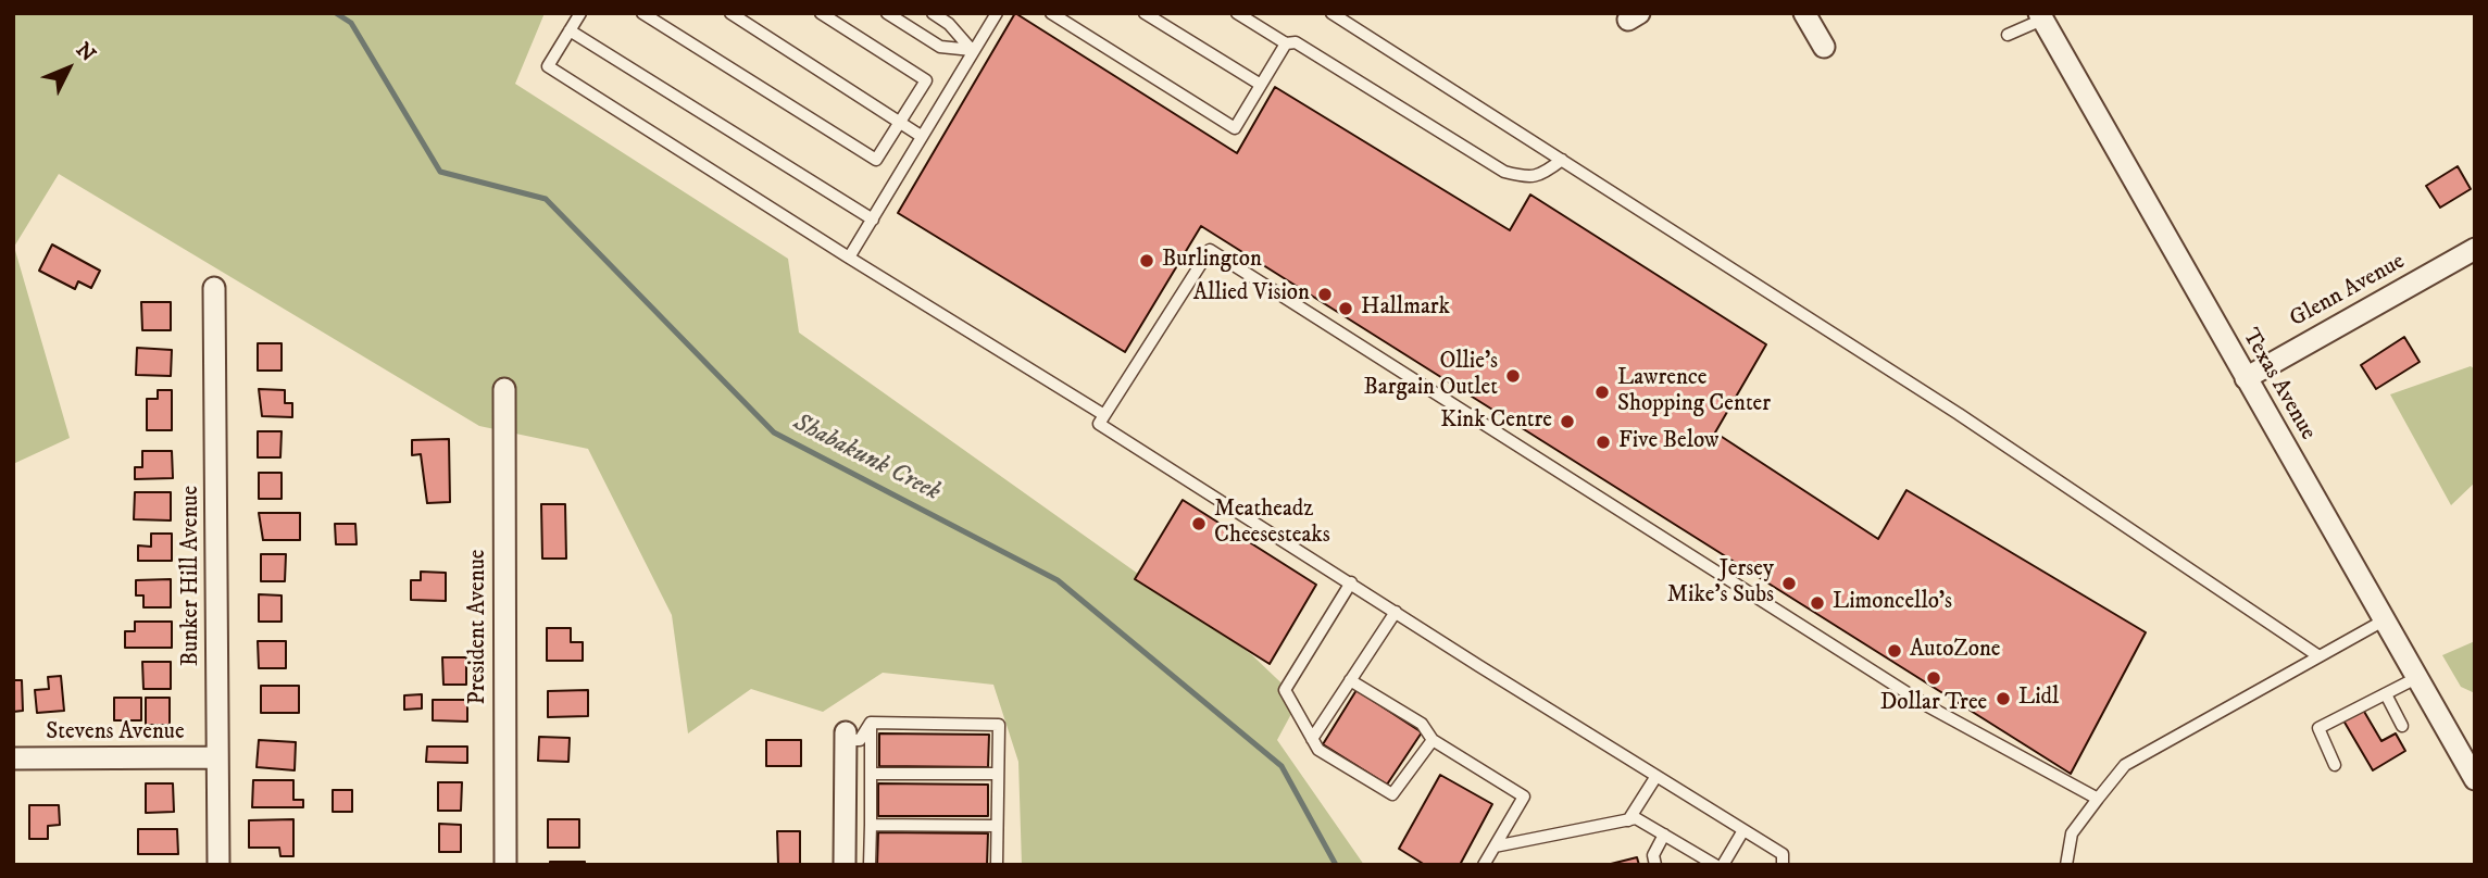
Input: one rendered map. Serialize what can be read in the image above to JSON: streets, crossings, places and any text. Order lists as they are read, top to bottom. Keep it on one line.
{"streets":{"street":["Glenn Avenue","Texas Avenue","Bunker Hill Avenue","President Avenue","Stevens Avenue"]},"crossings":[["Glenn Avenue","Texas Avenue"],["Bunker Hill Avenue","Stevens Avenue"]],"water":["Shabakunk Creek"],"places":["Burlington","Allied Vision","Hallmark","Ollie's Bargain Outlet","Lawrence Shopping Center","Kink Centre","Five Below","Meatheadz Cheesesteaks","Jersey Mike's Subs","Limoncello's","AutoZone","Dollar Tree","Lidl"],"north":"top right"}
